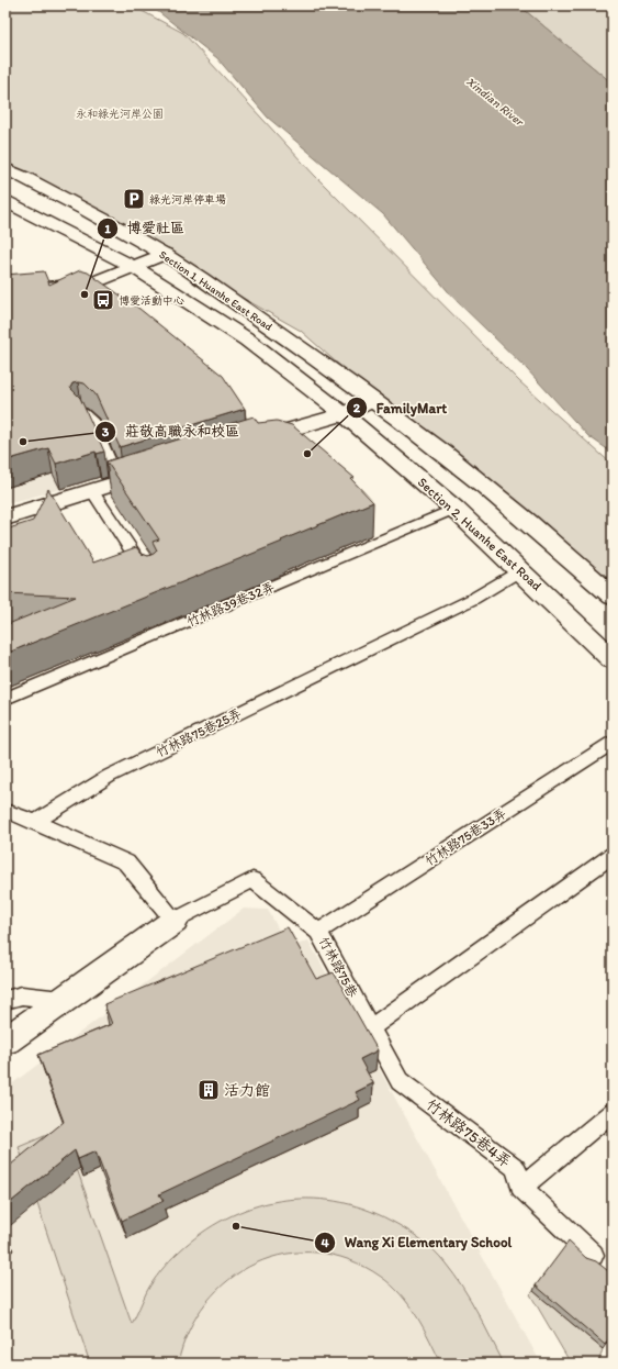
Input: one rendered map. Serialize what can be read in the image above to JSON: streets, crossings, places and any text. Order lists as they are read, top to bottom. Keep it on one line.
{"streets":{"street":["Section 1, Huanhe East Road","Section 2, Huanhe East Road","竹林路75巷"],"lane":["竹林路39巷32弄","竹林路75巷25弄","竹林路75巷33弄","竹林路75巷4弄"]},"crossings":[["Section 1, Huanhe East Road","Section 2, Huanhe East Road"],["Section 2, Huanhe East Road","竹林路39巷32弄"],["Section 2, Huanhe East Road","竹林路75巷25弄"],["竹林路75巷33弄","竹林路75巷"],["竹林路75巷","竹林路75巷4弄"]],"water":["Xindian River"],"parks":["永和綠光河岸公園"],"places":{"parking":["綠光河岸停車場"],"other":["博愛社區","莊敬高職永和校區","FamilyMart","Wang Xi Elementary School"],"bus stop":["博愛活動中心"],"building":["活力館"]}}
